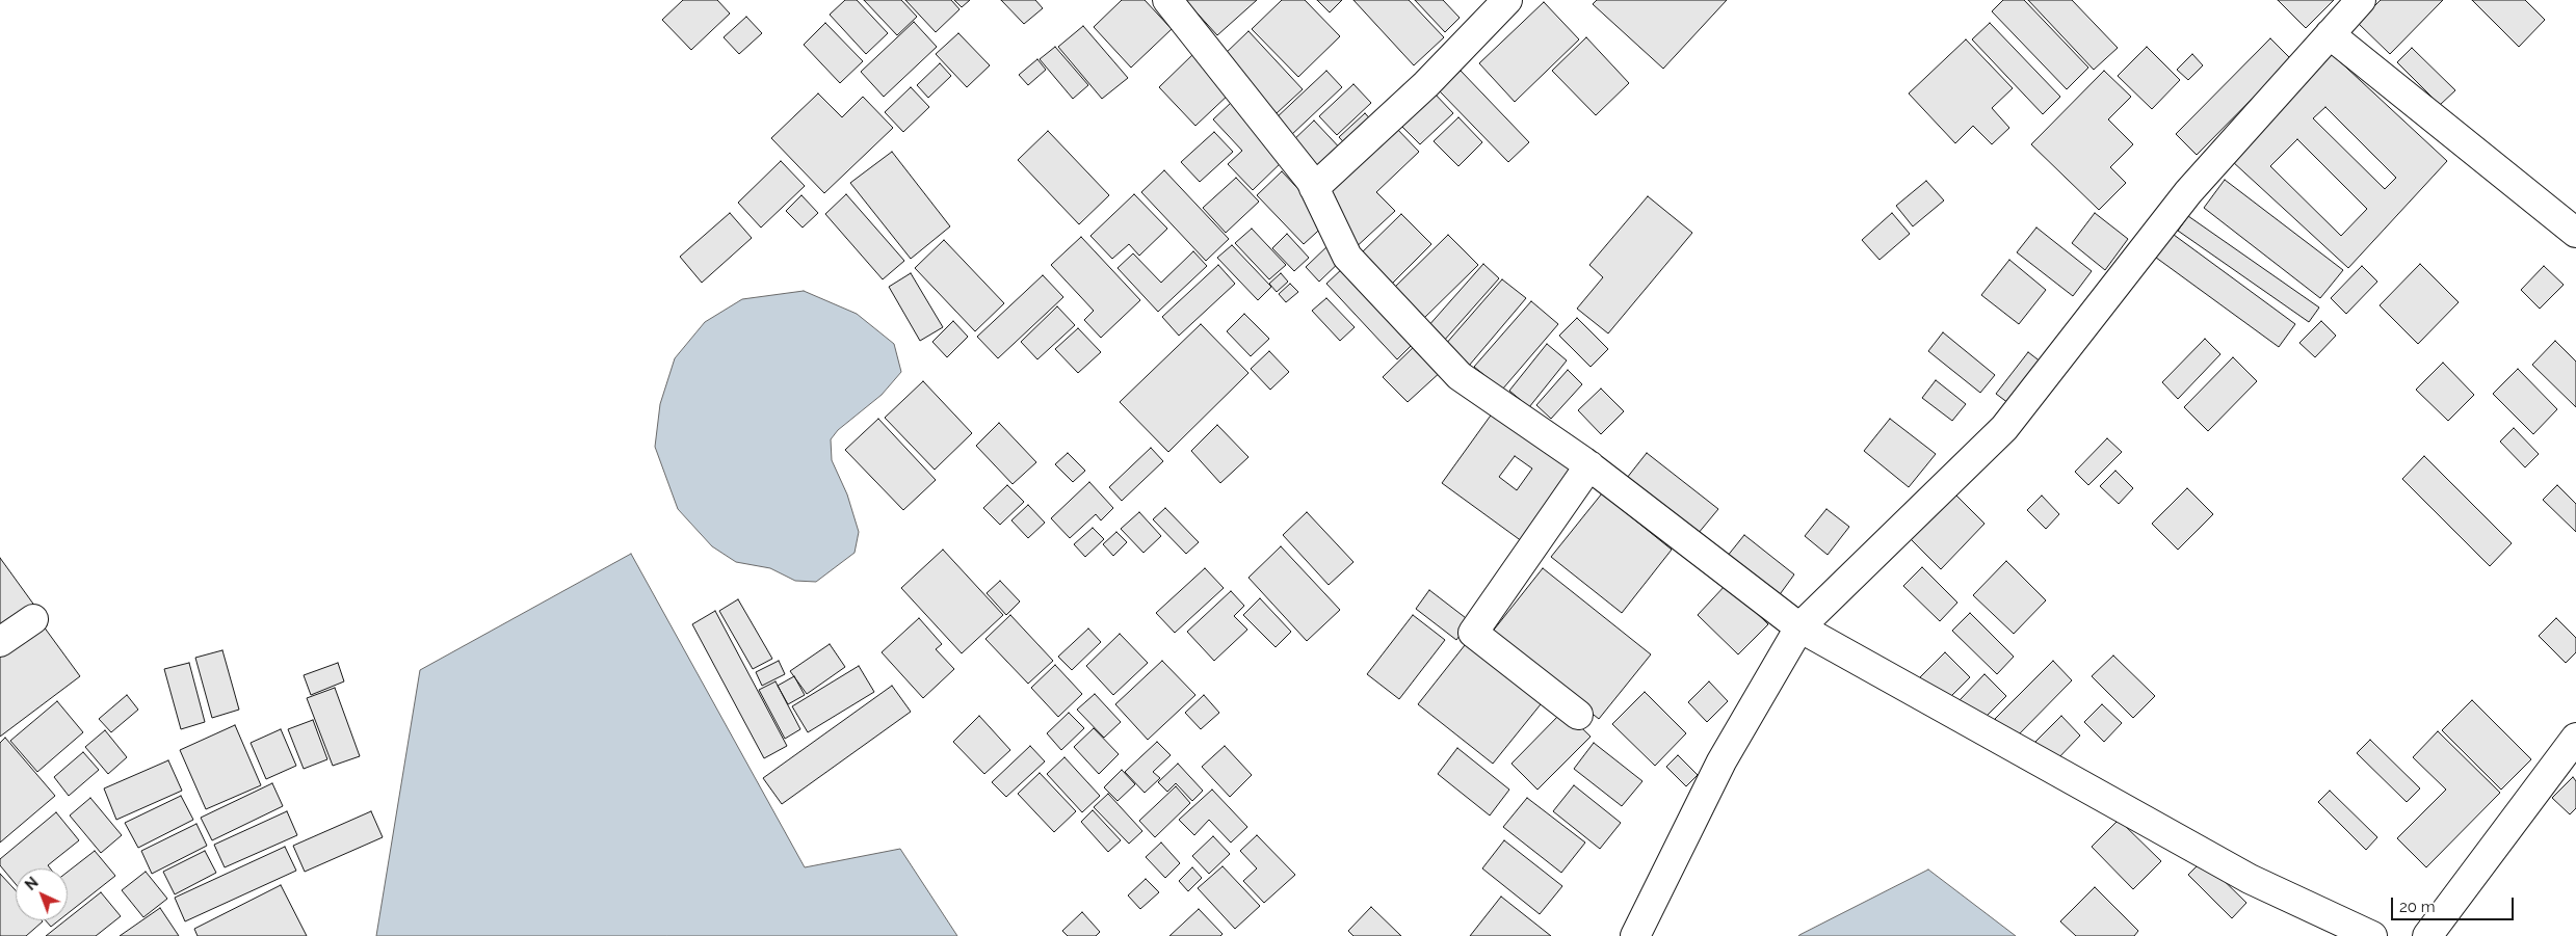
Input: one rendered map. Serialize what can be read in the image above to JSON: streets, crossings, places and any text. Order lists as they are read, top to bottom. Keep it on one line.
{"scale_bar":"20 m","north":"top left"}
